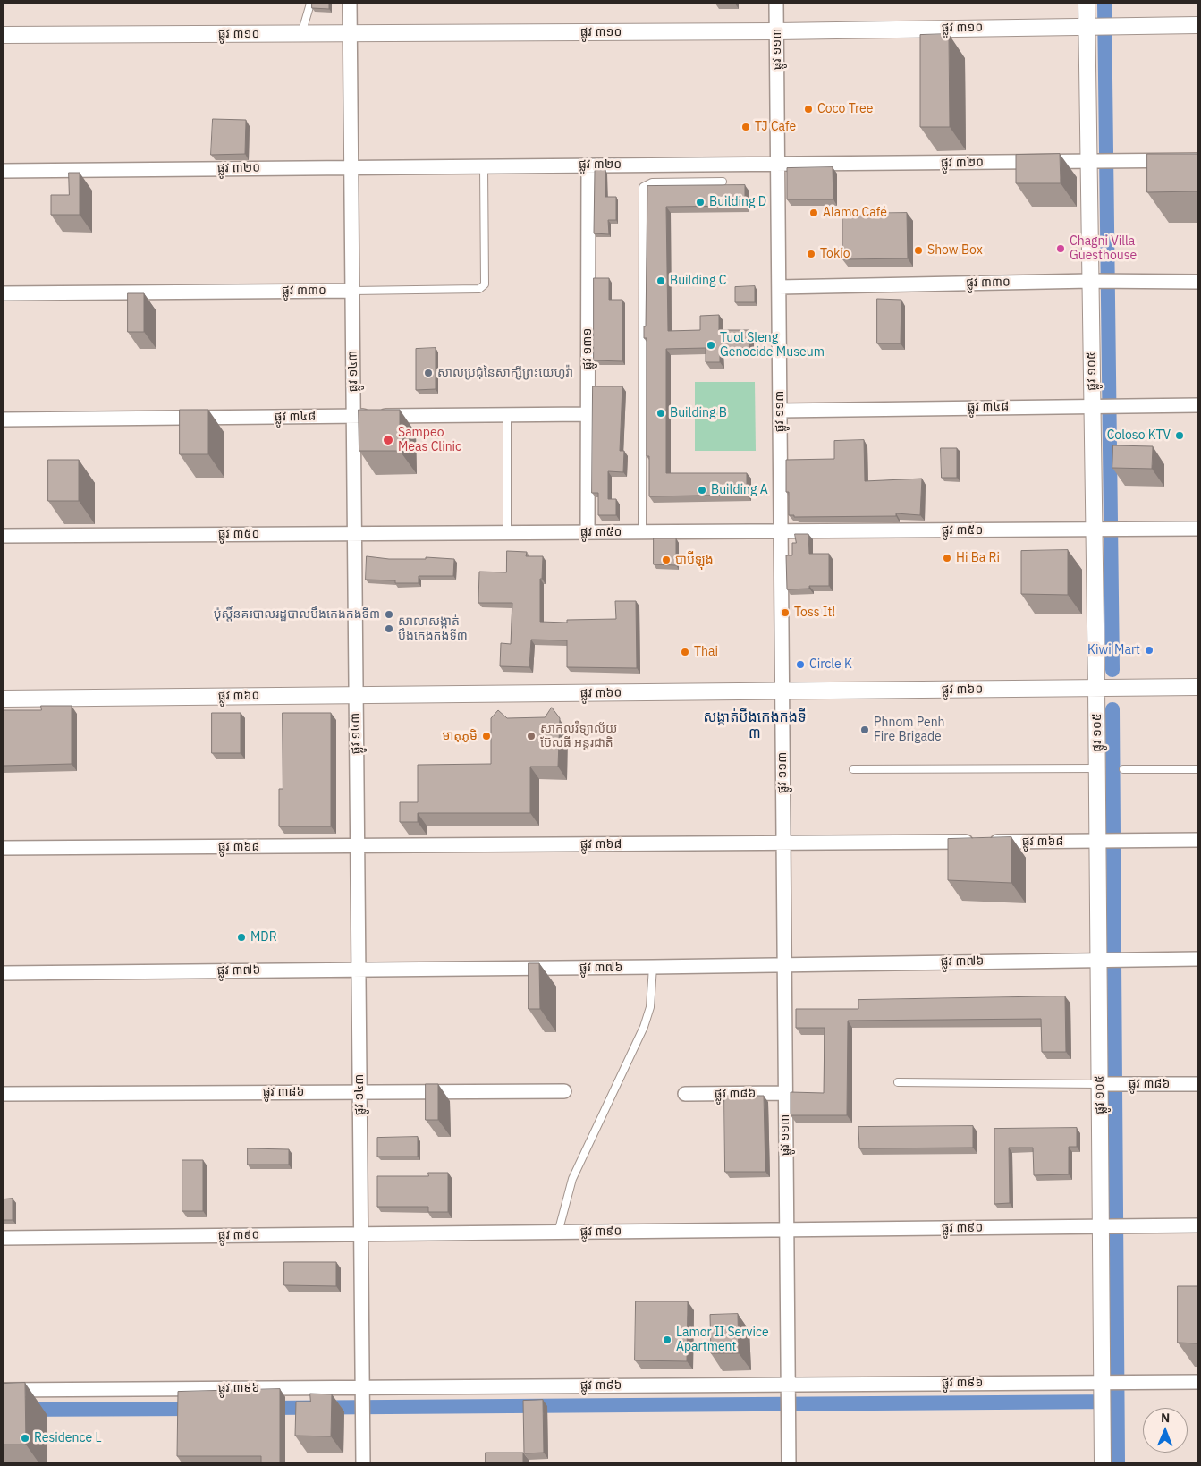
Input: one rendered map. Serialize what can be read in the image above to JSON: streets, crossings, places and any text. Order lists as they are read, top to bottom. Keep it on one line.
{"streets":{"street":["ផ្លូវ ៣១០","ផ្លូវ ១១៣","ផ្លូវ ៣២០","ផ្លូវ ៣៣០","ផ្លូវ ១៣១","ផ្លូវ ១៤៣","ផ្លូវ ១០៥","ផ្លូវ ៣៤៨","ផ្លូវ ៣៥០","ផ្លូវ ៣៦០","ផ្លូវ ៣៦៨","ផ្លូវ ៣៧៦","ផ្លូវ ៣៨៦","ផ្លូវ ៣៩០","ផ្លូវ ៣៩៦"]},"crossings":[["ផ្លូវ ៣១០","ផ្លូវ ១១៣"],["ផ្លូវ ៣១០","ផ្លូវ ១៤៣"],["ផ្លូវ ៣១០","ផ្លូវ ១០៥"],["ផ្លូវ ១១៣","ផ្លូវ ៣២០"],["ផ្លូវ ១១៣","ផ្លូវ ៣៣០"],["ផ្លូវ ១១៣","ផ្លូវ ៣៤៨"],["ផ្លូវ ១១៣","ផ្លូវ ៣៥០"],["ផ្លូវ ១១៣","ផ្លូវ ៣៦០"],["ផ្លូវ ១១៣","ផ្លូវ ៣៦៨"],["ផ្លូវ ១១៣","ផ្លូវ ៣៧៦"],["ផ្លូវ ១១៣","ផ្លូវ ៣៨៦"],["ផ្លូវ ១១៣","ផ្លូវ ៣៩០"],["ផ្លូវ ១១៣","ផ្លូវ ៣៩៦"],["ផ្លូវ ៣២០","ផ្លូវ ៣៣០"],["ផ្លូវ ៣២០","ផ្លូវ ១៣១"],["ផ្លូវ ៣២០","ផ្លូវ ១៤៣"],["ផ្លូវ ៣២០","ផ្លូវ ១០៥"],["ផ្លូវ ៣៣០","ផ្លូវ ១៤៣"],["ផ្លូវ ៣៣០","ផ្លូវ ១០៥"],["ផ្លូវ ១៣១","ផ្លូវ ៣៤៨"],["ផ្លូវ ១៣១","ផ្លូវ ៣៥០"],["ផ្លូវ ១៤៣","ផ្លូវ ៣៤៨"],["ផ្លូវ ១៤៣","ផ្លូវ ៣៥០"],["ផ្លូវ ១៤៣","ផ្លូវ ៣៦០"],["ផ្លូវ ១៤៣","ផ្លូវ ៣៦៨"],["ផ្លូវ ១៤៣","ផ្លូវ ៣៧៦"],["ផ្លូវ ១៤៣","ផ្លូវ ៣៨៦"],["ផ្លូវ ១៤៣","ផ្លូវ ៣៩០"],["ផ្លូវ ១៤៣","ផ្លូវ ៣៩៦"],["ផ្លូវ ១០៥","ផ្លូវ ៣៤៨"],["ផ្លូវ ១០៥","ផ្លូវ ៣៥០"],["ផ្លូវ ១០៥","ផ្លូវ ៣៦០"],["ផ្លូវ ១០៥","ផ្លូវ ៣៦៨"],["ផ្លូវ ១០៥","ផ្លូវ ៣៧៦"],["ផ្លូវ ១០៥","ផ្លូវ ៣៨៦"],["ផ្លូវ ១០៥","ផ្លូវ ៣៩០"],["ផ្លូវ ១០៥","ផ្លូវ ៣៩៦"]],"districts":["សង្កាត់បឹងកេងកងទី ៣"],"places":["Coco Tree","TJ Cafe","Building D","Alamo Café","Chagni Villa Guesthouse","Show Box","Tokio","Building C","Tuol Sleng Genocide Museum","សាលប្រជុំនៃសាក្សីព្រះយេហូវ៉ា","Building B","Coloso KTV","Sampeo Meas Clinic","Building A","Hi Ba Ri","បាប៊ីឡុង","Toss It!","ប៉ុស្តិ៍នគរបាលរដ្ឋបាលបឹងកេងកងទី៣","សាលាសង្កាត់ បឹងកេងកងទី៣","Kiwi Mart","Thai","Circle K","Phnom Penh Fire Brigade","មាតុភូមិ","សាកលវិទ្យាល័យ ប៊ែលធី អន្តរជាតិ","MDR","Lamor II Service Apartment","Residence L"],"north":"top"}
